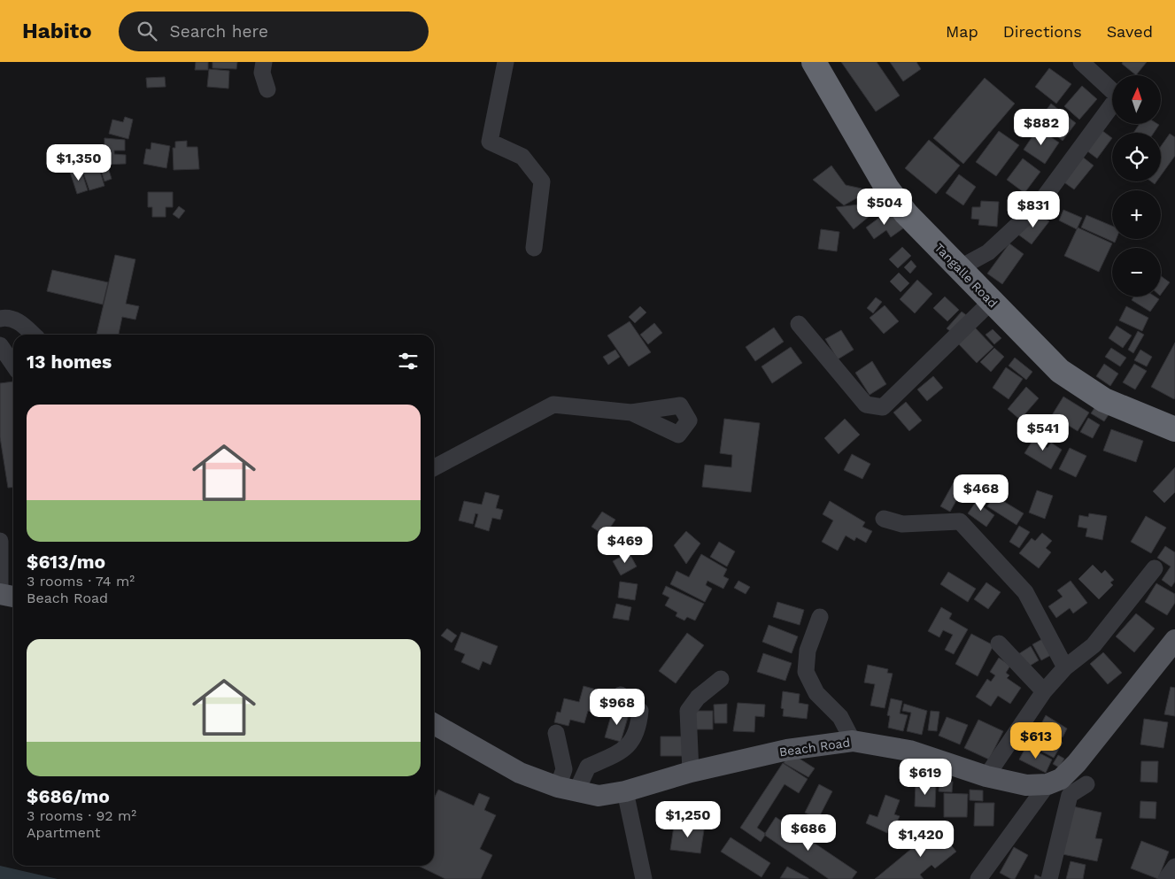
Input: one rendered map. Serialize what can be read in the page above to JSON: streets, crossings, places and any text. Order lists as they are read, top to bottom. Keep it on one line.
{"streets":{"highway":["Tangalle Road"],"main road":["Beach Road"]},"north":"top","page":{"header":"Habito","search":"Search here","nav":["Map","Directions","Saved"],"map_buttons":["+","−"],"price":["$882","$1,350","$504","$831","$541","$468","$469","$968","$613","$619","$1,250","$686","$1,420"],"heading":"13 homes","list":[{"name":"$613/mo","note":"3 rooms · 74 m² · Beach Road"},{"name":"$686/mo","note":"3 rooms · 92 m² · Apartment"}]}}
